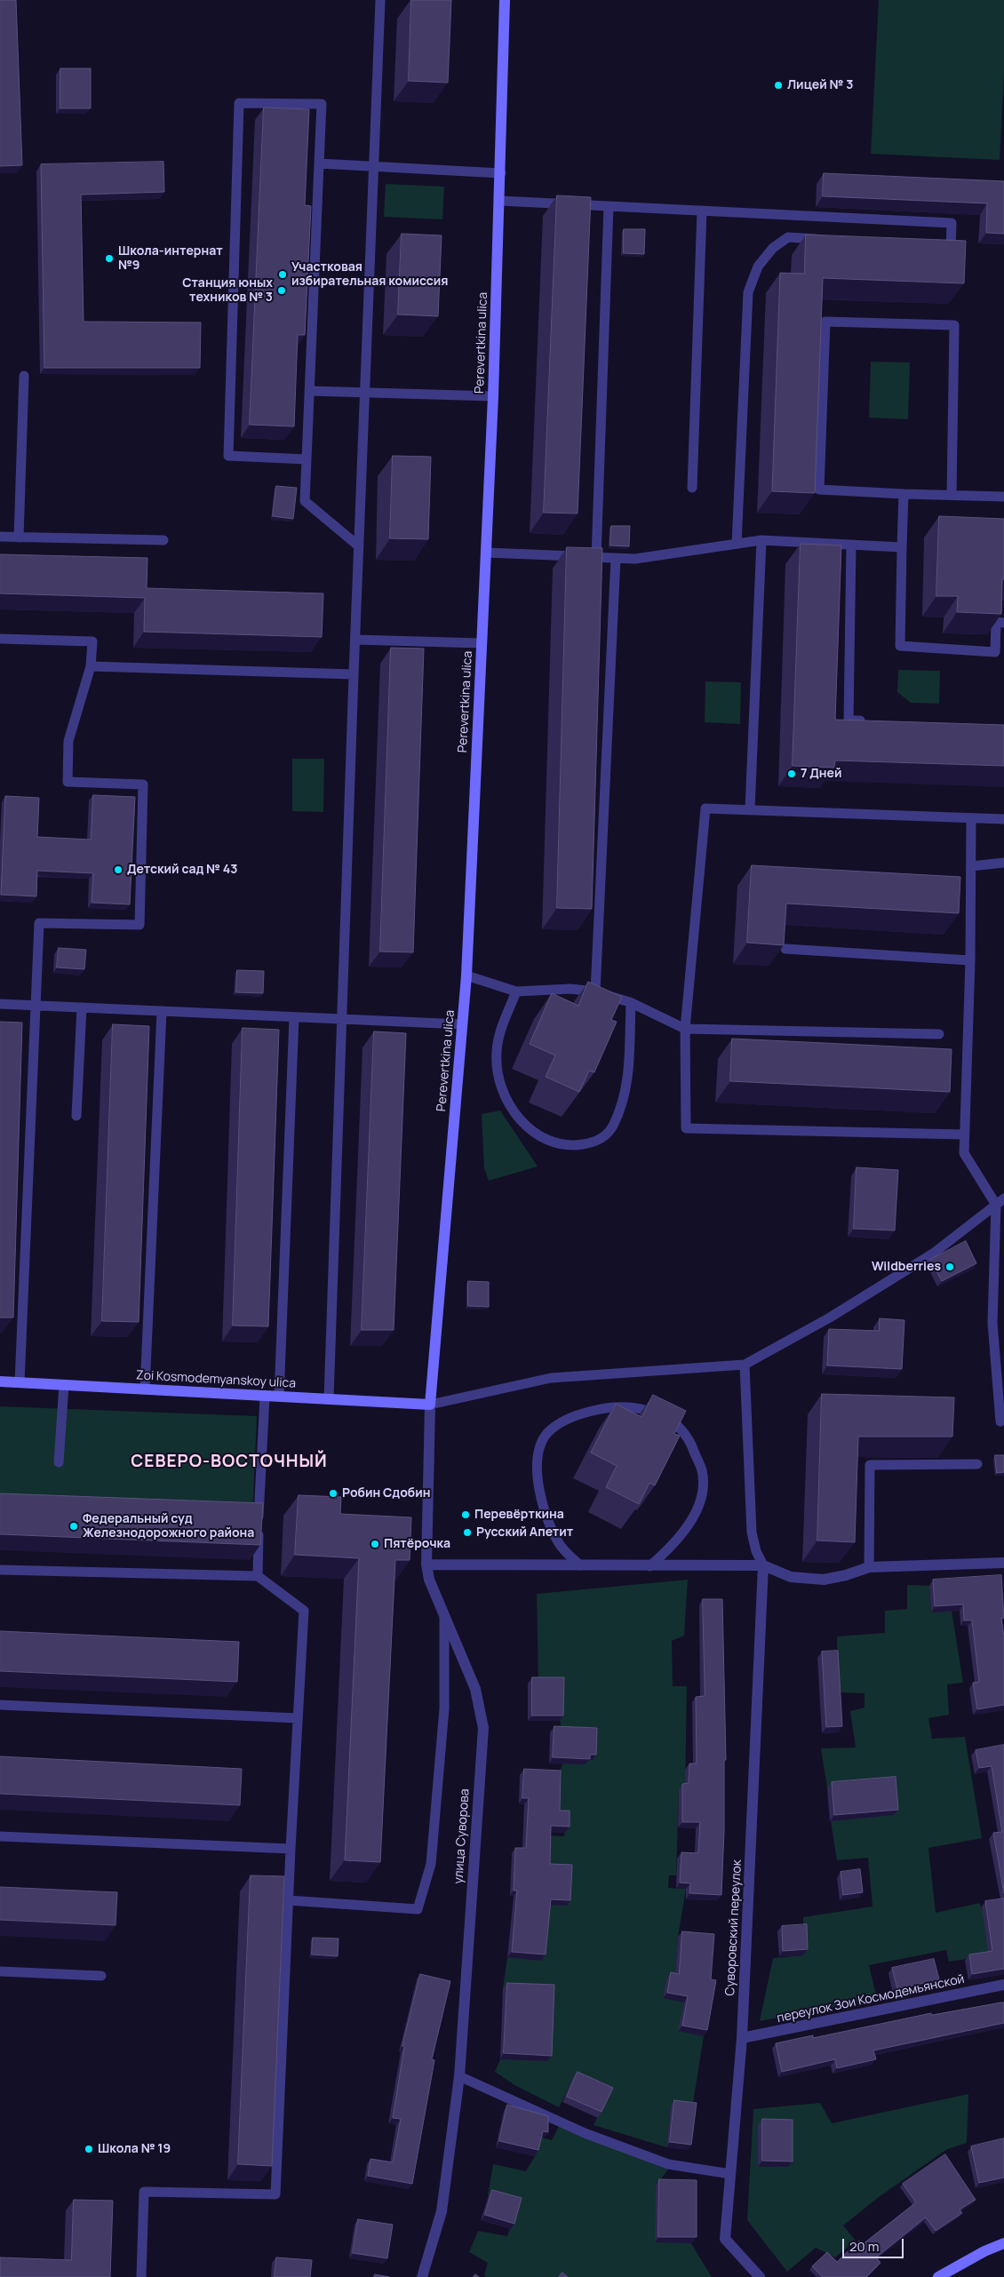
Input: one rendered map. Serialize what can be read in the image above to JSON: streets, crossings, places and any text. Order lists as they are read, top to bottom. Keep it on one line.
{"streets":{"street":["Perevertkina ulica","Zoi Kosmodemyanskoy ulica","улица Суворова","Суворовский переулок","переулок Зои Космодемьянской"]},"crossings":[["Perevertkina ulica","Zoi Kosmodemyanskoy ulica"],["Perevertkina ulica","улица Суворова"],["Zoi Kosmodemyanskoy ulica","улица Суворова"],["Суворовский переулок","переулок Зои Космодемьянской"]],"districts":["СЕВЕРО-ВОСТОЧНЫЙ"],"places":["Лицей № 3","Школа-интернат №9","Участковая избирательная комиссия","Станция юных техников № 3","7 Дней","Детский сад № 43","Wildberries","Робин Сдобин","Перевёрткина","Федеральный суд Железнодорожного района","Русский Апетит","Пятёрочка","Школа № 19"],"scale_bar":"20 m"}
